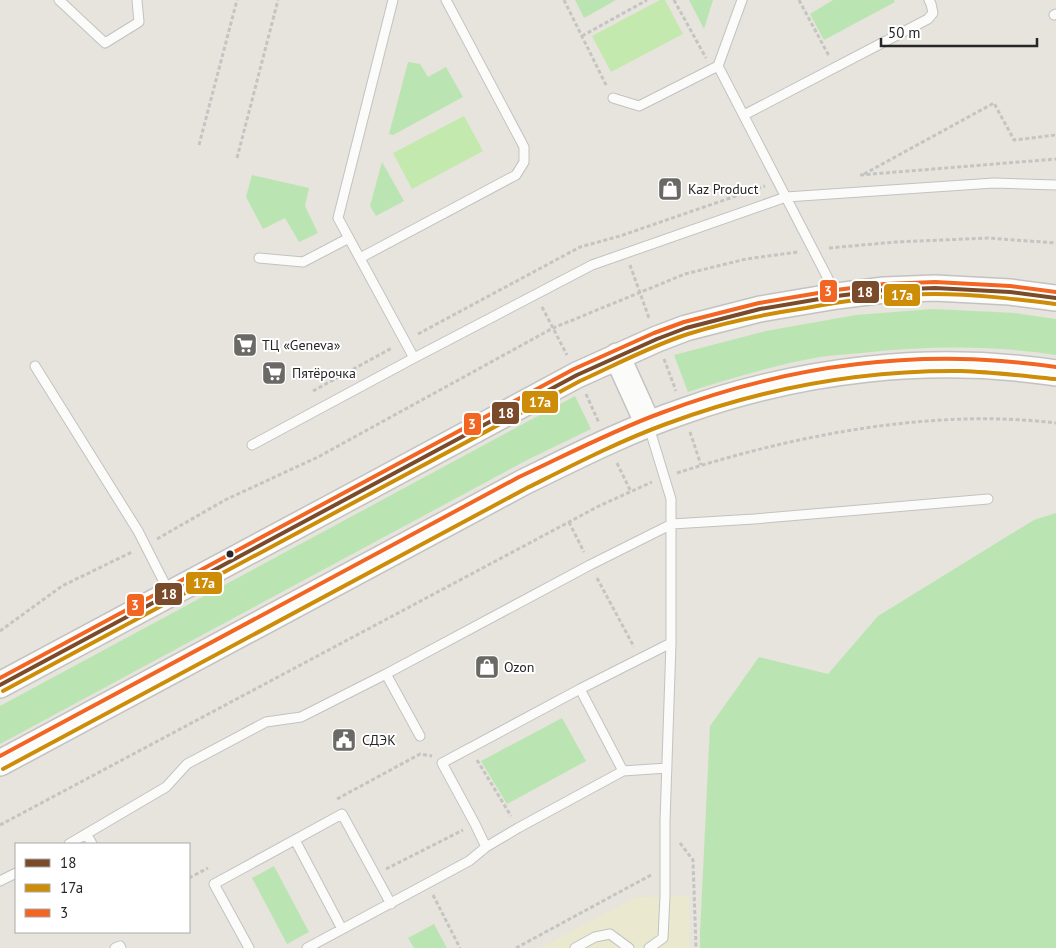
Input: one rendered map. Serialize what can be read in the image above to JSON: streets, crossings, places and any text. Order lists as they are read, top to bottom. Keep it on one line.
{"places":{"shop":["Kaz Product","Ozon"],"supermarket":["ТЦ «Geneva»","Пятёрочка"],"public building":["СДЭК"]},"lines":["transit line 3","transit line 18","transit line 17a"],"legend":["18","17a","3"],"scale_bar":"50 m"}
